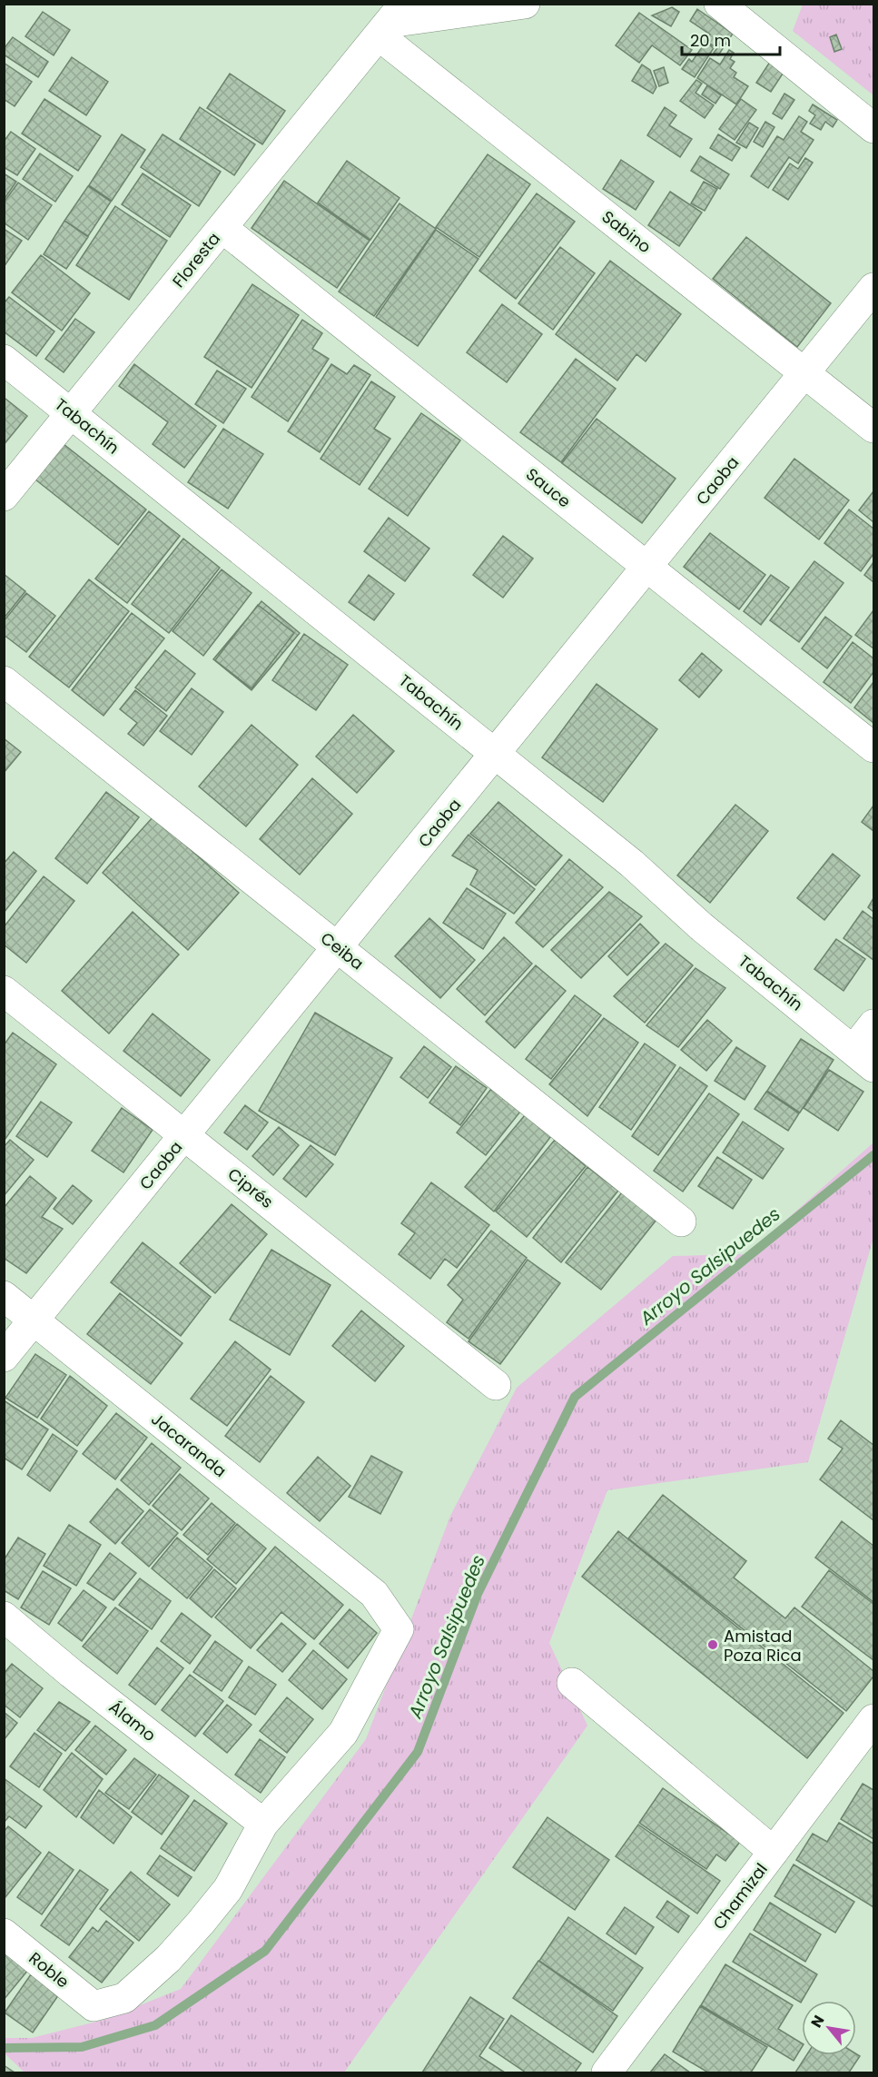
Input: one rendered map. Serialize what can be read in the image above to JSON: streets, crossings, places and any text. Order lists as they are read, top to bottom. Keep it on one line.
{"streets":{"street":["Sabino","Floresta","Tabachín","Caoba","Sauce","Ceiba","Ciprés","Jacaranda","Álamo","Chamizal","Roble"]},"crossings":[["Sabino","Floresta"],["Sabino","Caoba"],["Floresta","Tabachín"],["Floresta","Sauce"],["Tabachín","Caoba"],["Caoba","Sauce"],["Caoba","Ceiba"],["Caoba","Ciprés"],["Caoba","Jacaranda"],["Jacaranda","Álamo"],["Jacaranda","Roble"],["Álamo","Roble"]],"water":["Arroyo Salsipuedes"],"places":["Amistad Poza Rica"],"scale_bar":"20 m","north":"top left"}
